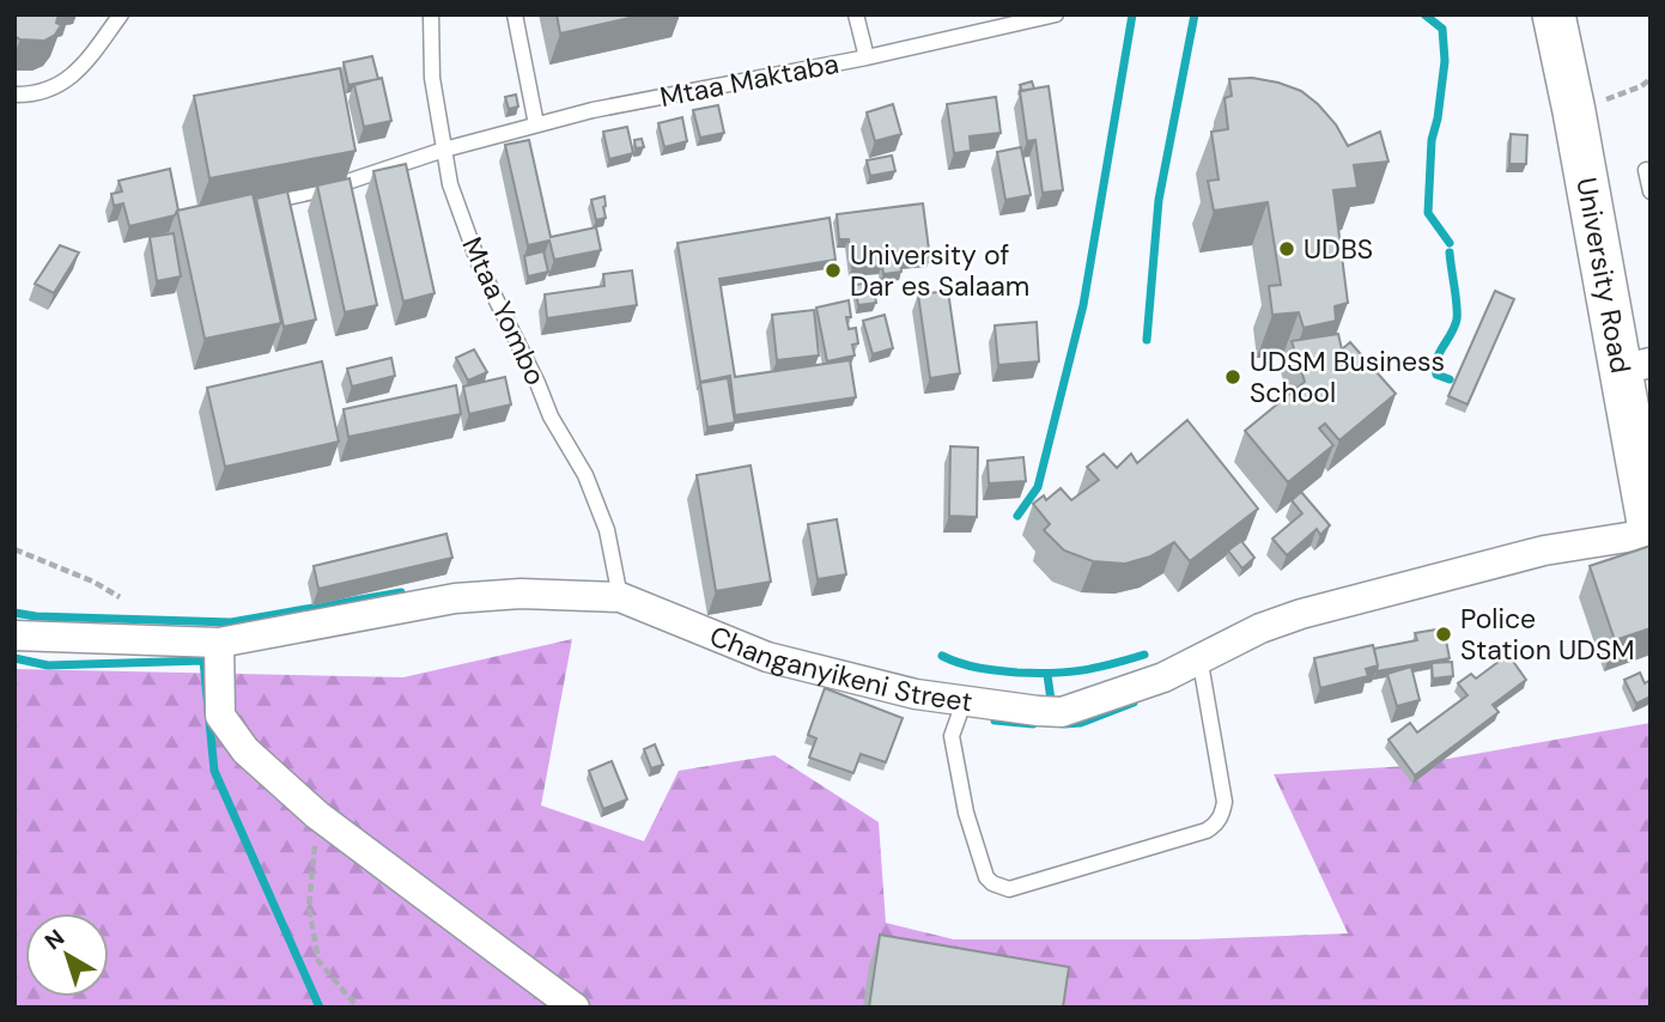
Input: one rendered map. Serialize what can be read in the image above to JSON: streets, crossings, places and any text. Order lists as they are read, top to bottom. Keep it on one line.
{"streets":{"street":["University Road","Changanyikeni Street"],"lane":["Mtaa Maktaba","Mtaa Yombo"]},"crossings":[["Mtaa Maktaba","Mtaa Yombo"],["University Road","Changanyikeni Street"],["Mtaa Yombo","Changanyikeni Street"]],"places":["UDBS","University of Dar es Salaam","UDSM Business School","Police Station UDSM"],"north":"top left"}
